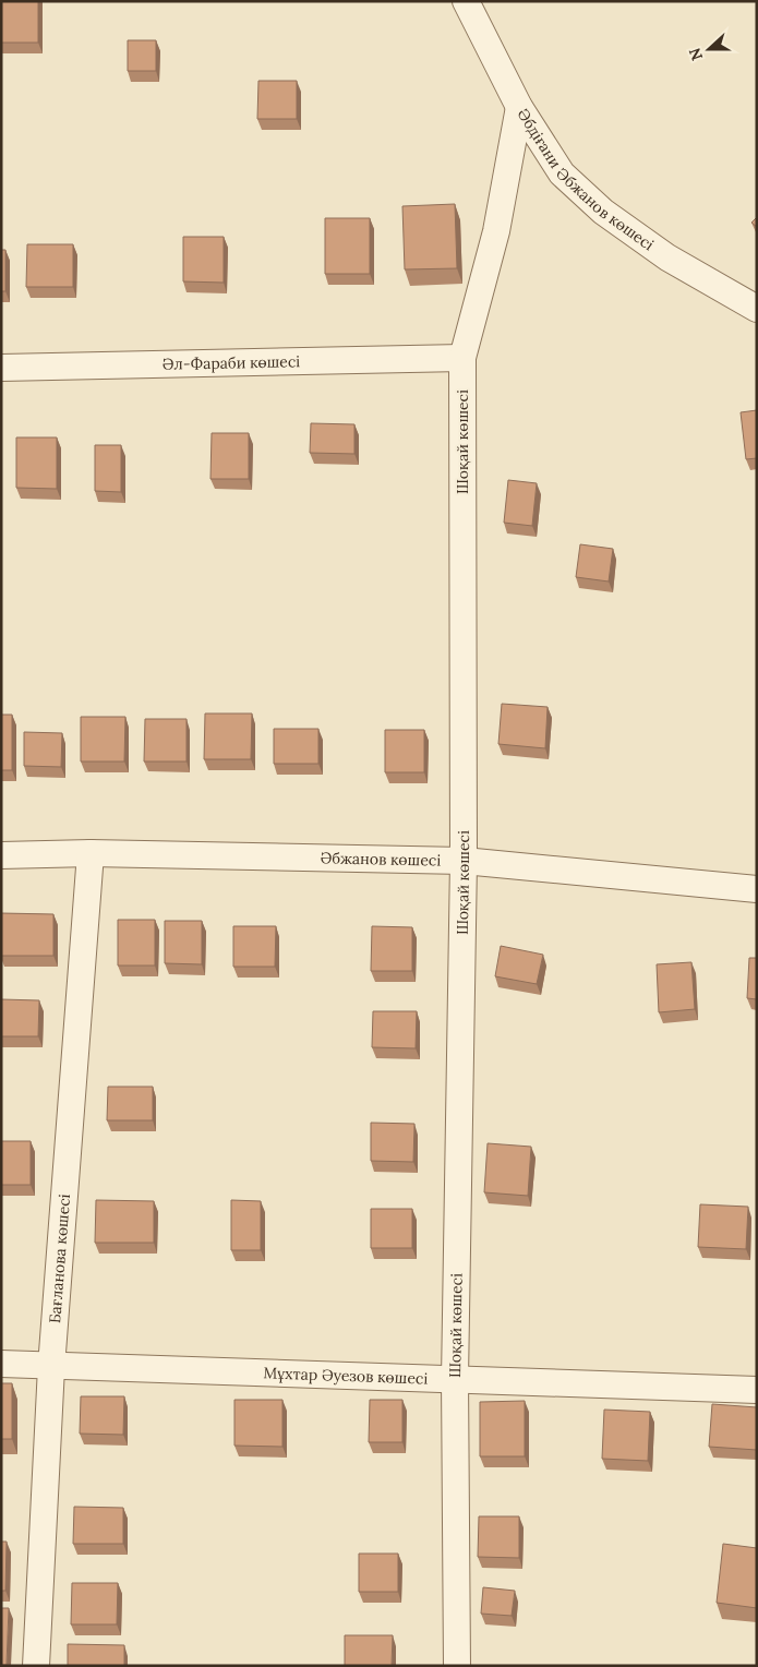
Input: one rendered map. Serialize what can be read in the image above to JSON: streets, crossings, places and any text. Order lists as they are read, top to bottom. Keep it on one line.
{"streets":{"street":["Әбдіғани Әбжанов көшесі","Әл-Фараби көшесі","Шоқай көшесі","Әбжанов көшесі","Бағланова көшесі","Мұхтар Әуезов көшесі"]},"crossings":[["Әбдіғани Әбжанов көшесі","Шоқай көшесі"],["Әл-Фараби көшесі","Шоқай көшесі"],["Шоқай көшесі","Әбжанов көшесі"],["Шоқай көшесі","Мұхтар Әуезов көшесі"],["Әбжанов көшесі","Бағланова көшесі"],["Бағланова көшесі","Мұхтар Әуезов көшесі"]],"north":"left"}
